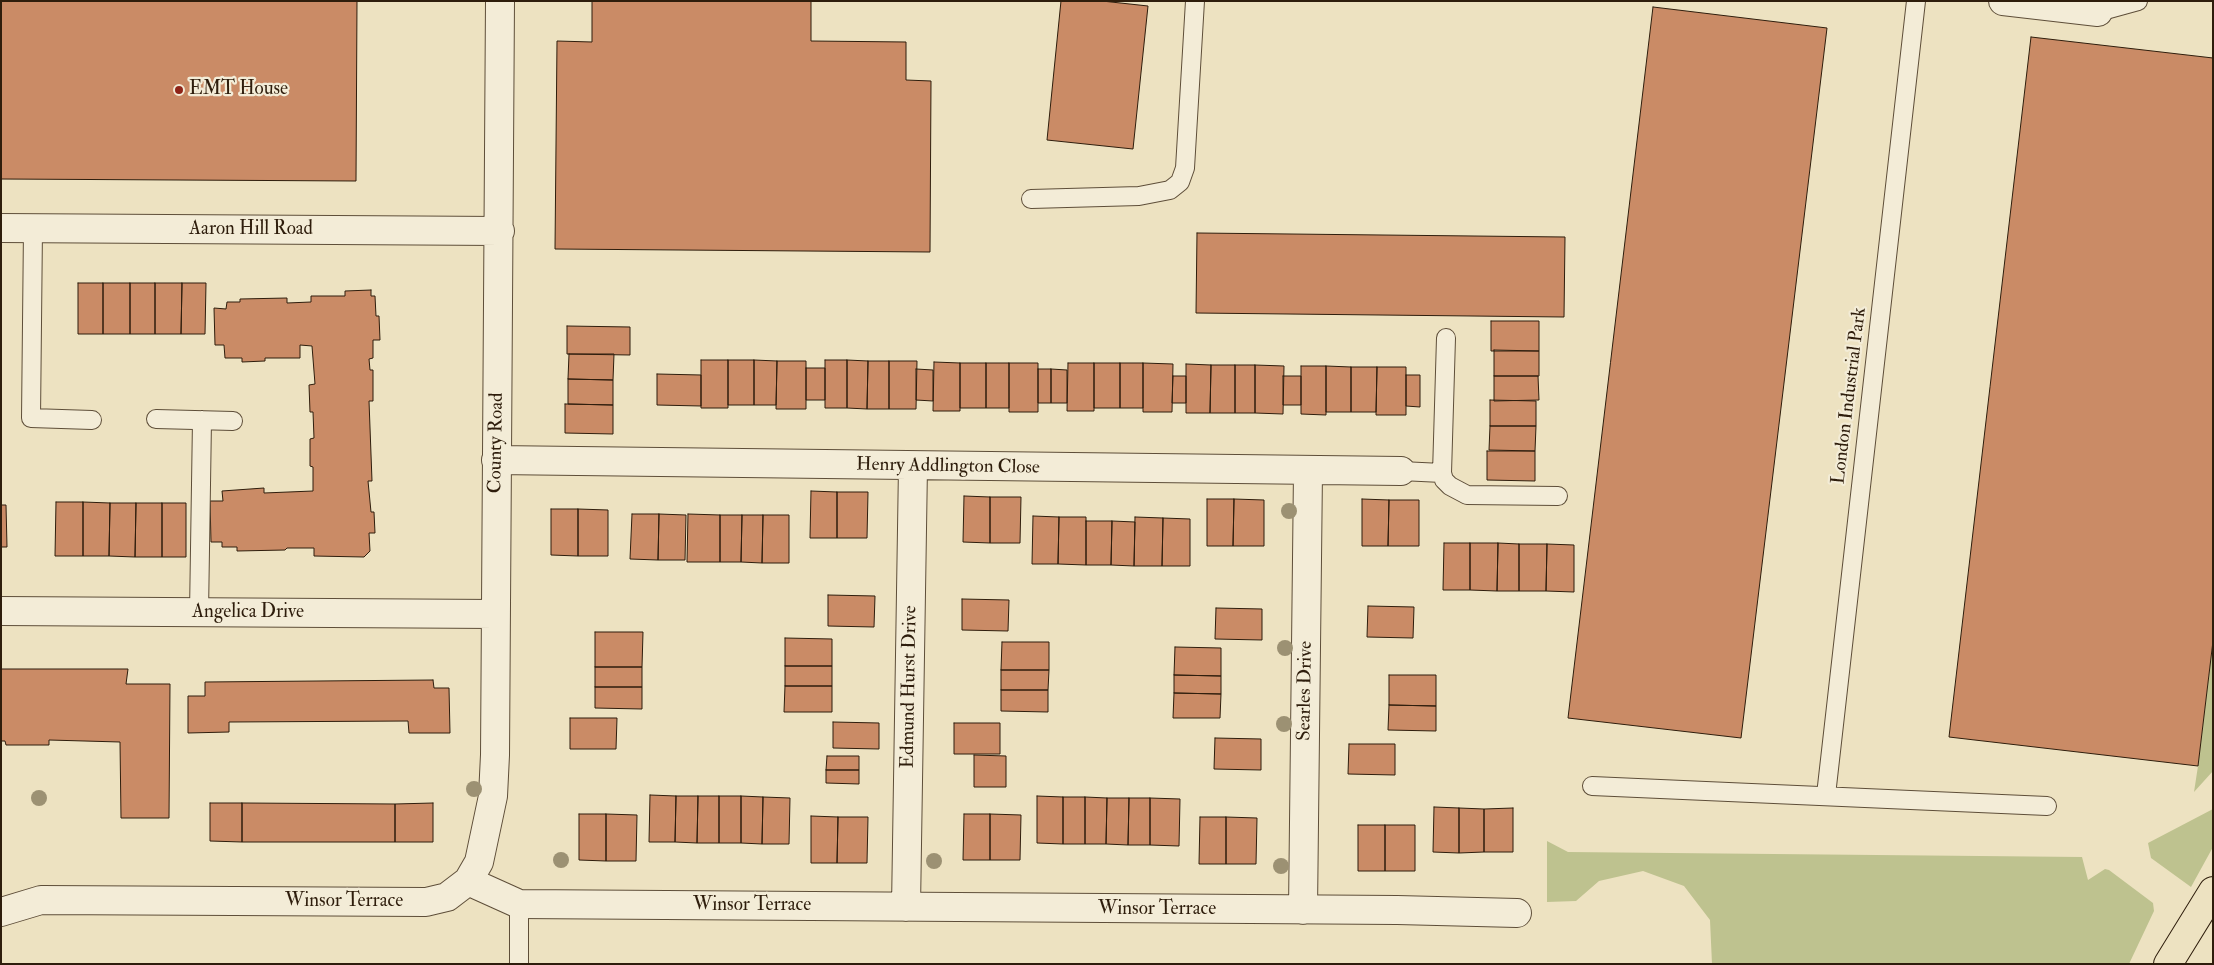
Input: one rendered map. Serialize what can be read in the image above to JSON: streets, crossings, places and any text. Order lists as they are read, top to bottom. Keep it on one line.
{"streets":{"street":["Aaron Hill Road","County Road","Henry Addlington Close","Angelica Drive","Edmund Hurst Drive","Searles Drive","Winsor Terrace"],"lane":["London Industrial Park"]},"crossings":[["Aaron Hill Road","County Road"],["County Road","Henry Addlington Close"],["County Road","Angelica Drive"],["County Road","Winsor Terrace"],["Henry Addlington Close","Edmund Hurst Drive"],["Henry Addlington Close","Searles Drive"],["Edmund Hurst Drive","Winsor Terrace"],["Searles Drive","Winsor Terrace"]],"places":["EMT House"]}
